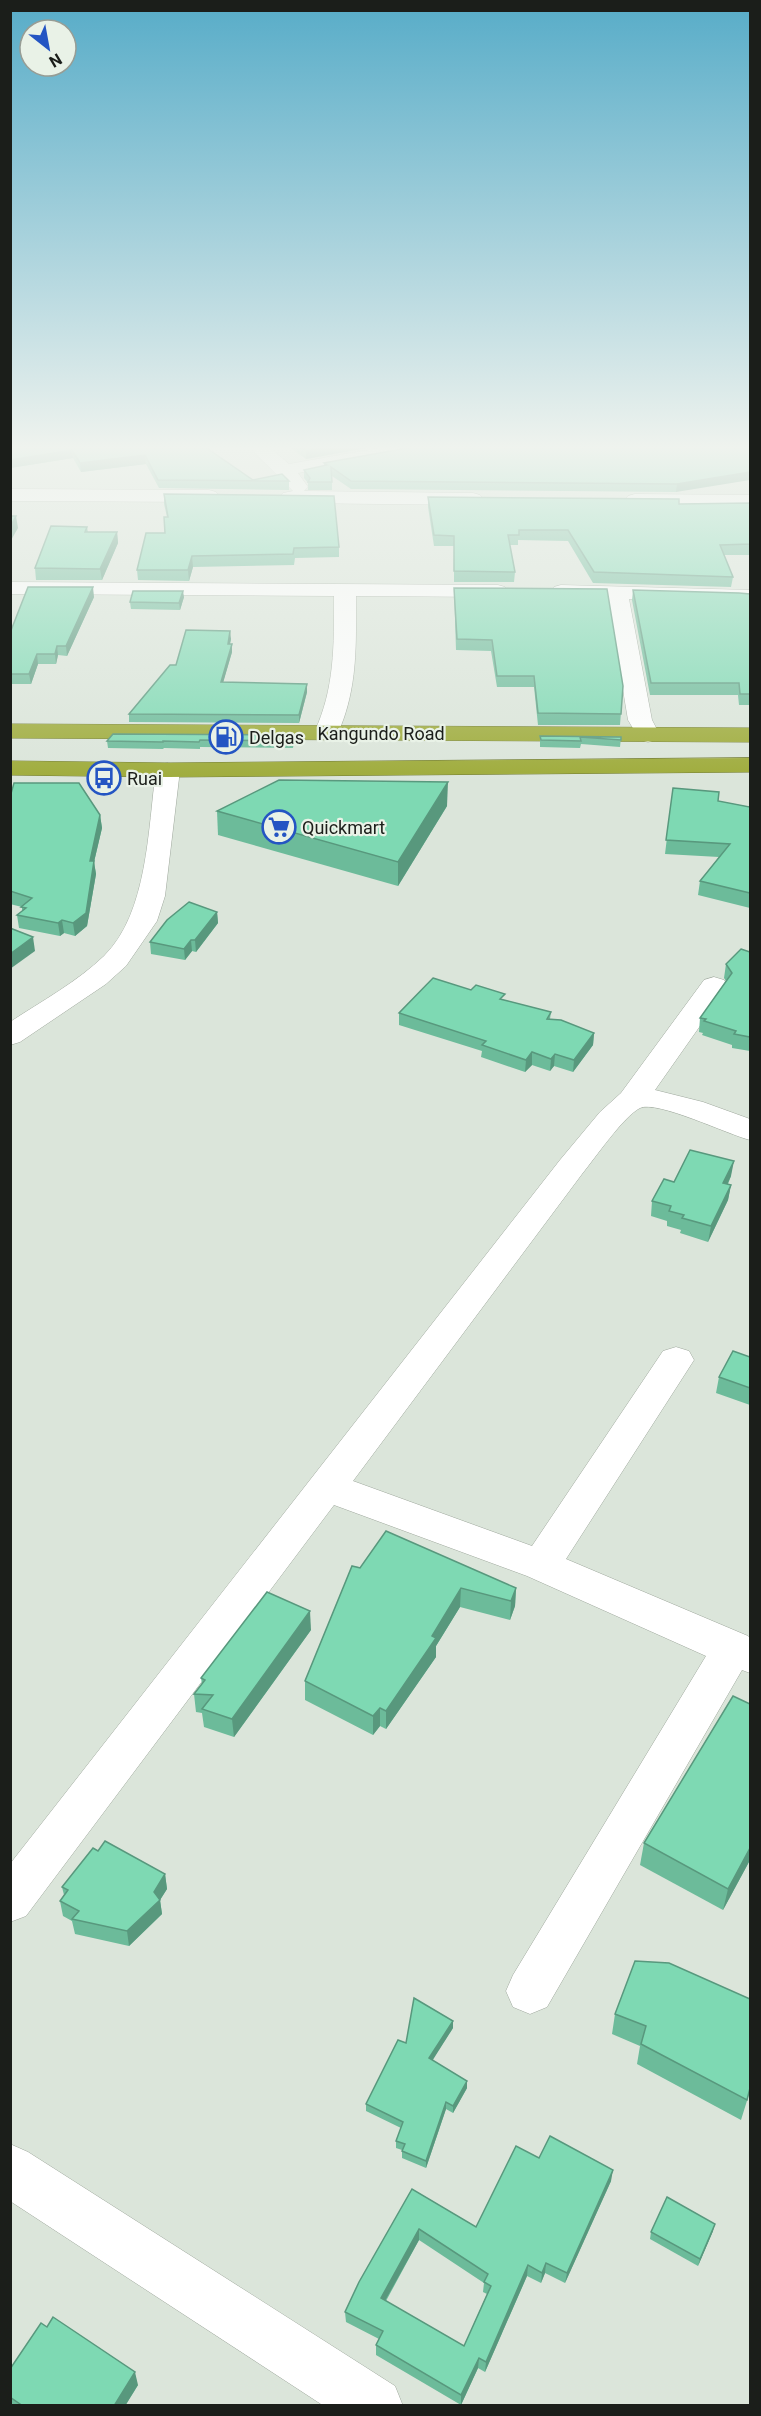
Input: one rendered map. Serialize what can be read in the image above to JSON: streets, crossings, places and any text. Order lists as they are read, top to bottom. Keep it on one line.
{"streets":{"highway":["Kangundo Road"]},"places":{"fuel station":["Delgas"],"bus stop":["Ruai"],"supermarket":["Quickmart"]},"north":"bottom right"}
